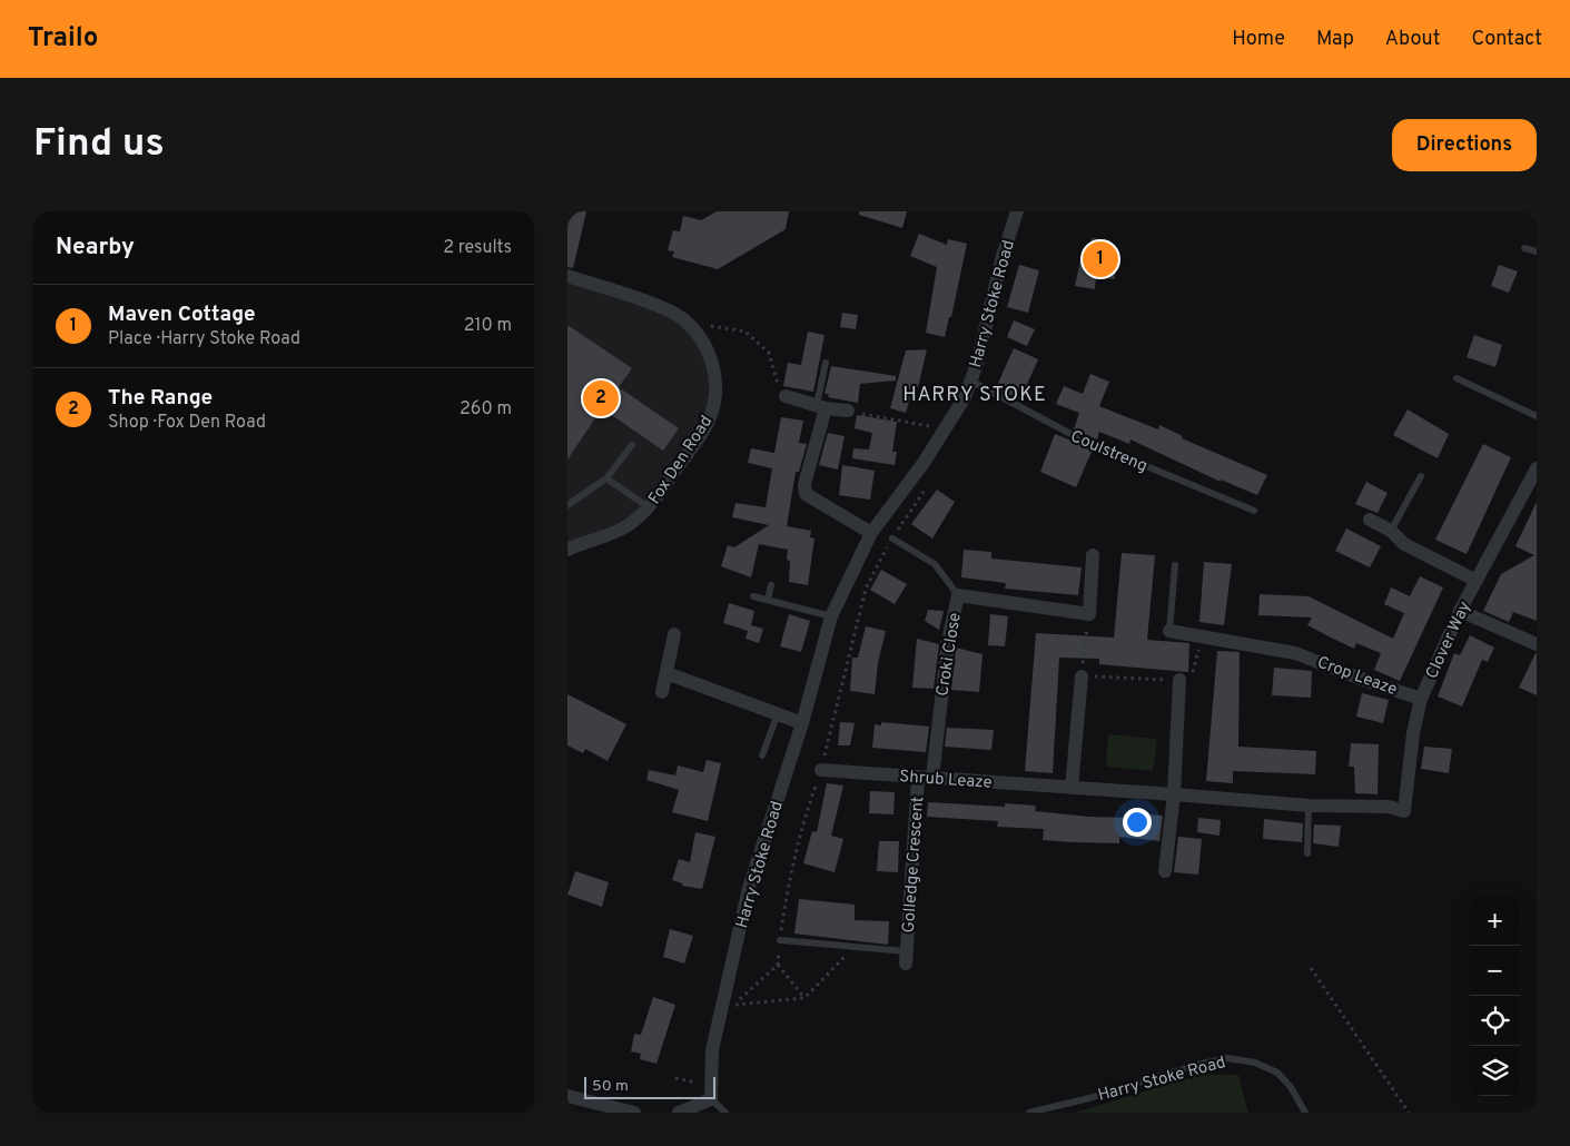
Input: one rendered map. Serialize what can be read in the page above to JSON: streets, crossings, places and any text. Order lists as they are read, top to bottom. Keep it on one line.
{"streets":{"street":["Harry Stoke Road","Fox Den Road","Clover Way","Croki Close","Crop Leaze","Shrub Leaze","Golledge Crescent"],"lane":["Coulstreng"]},"crossings":[["Harry Stoke Road","Coulstreng"],["Clover Way","Crop Leaze"],["Clover Way","Shrub Leaze"],["Croki Close","Shrub Leaze"],["Croki Close","Golledge Crescent"],["Shrub Leaze","Golledge Crescent"]],"districts":["HARRY STOKE"],"scale_bar":"50 m","page":{"header":"Trailo","nav":["Home","Map","About","Contact"],"buttons":"Directions","title":"Find us","heading":["Nearby","2 results"],"pins":["1","2"],"list":[{"mark":"1","name":"Maven Cottage","note":"Place · Harry Stoke Road","value":"210 m"},{"mark":"2","name":"The Range","note":"Shop · Fox Den Road","value":"260 m"}],"map_buttons":["+","−"],"scale":"50 m"}}
